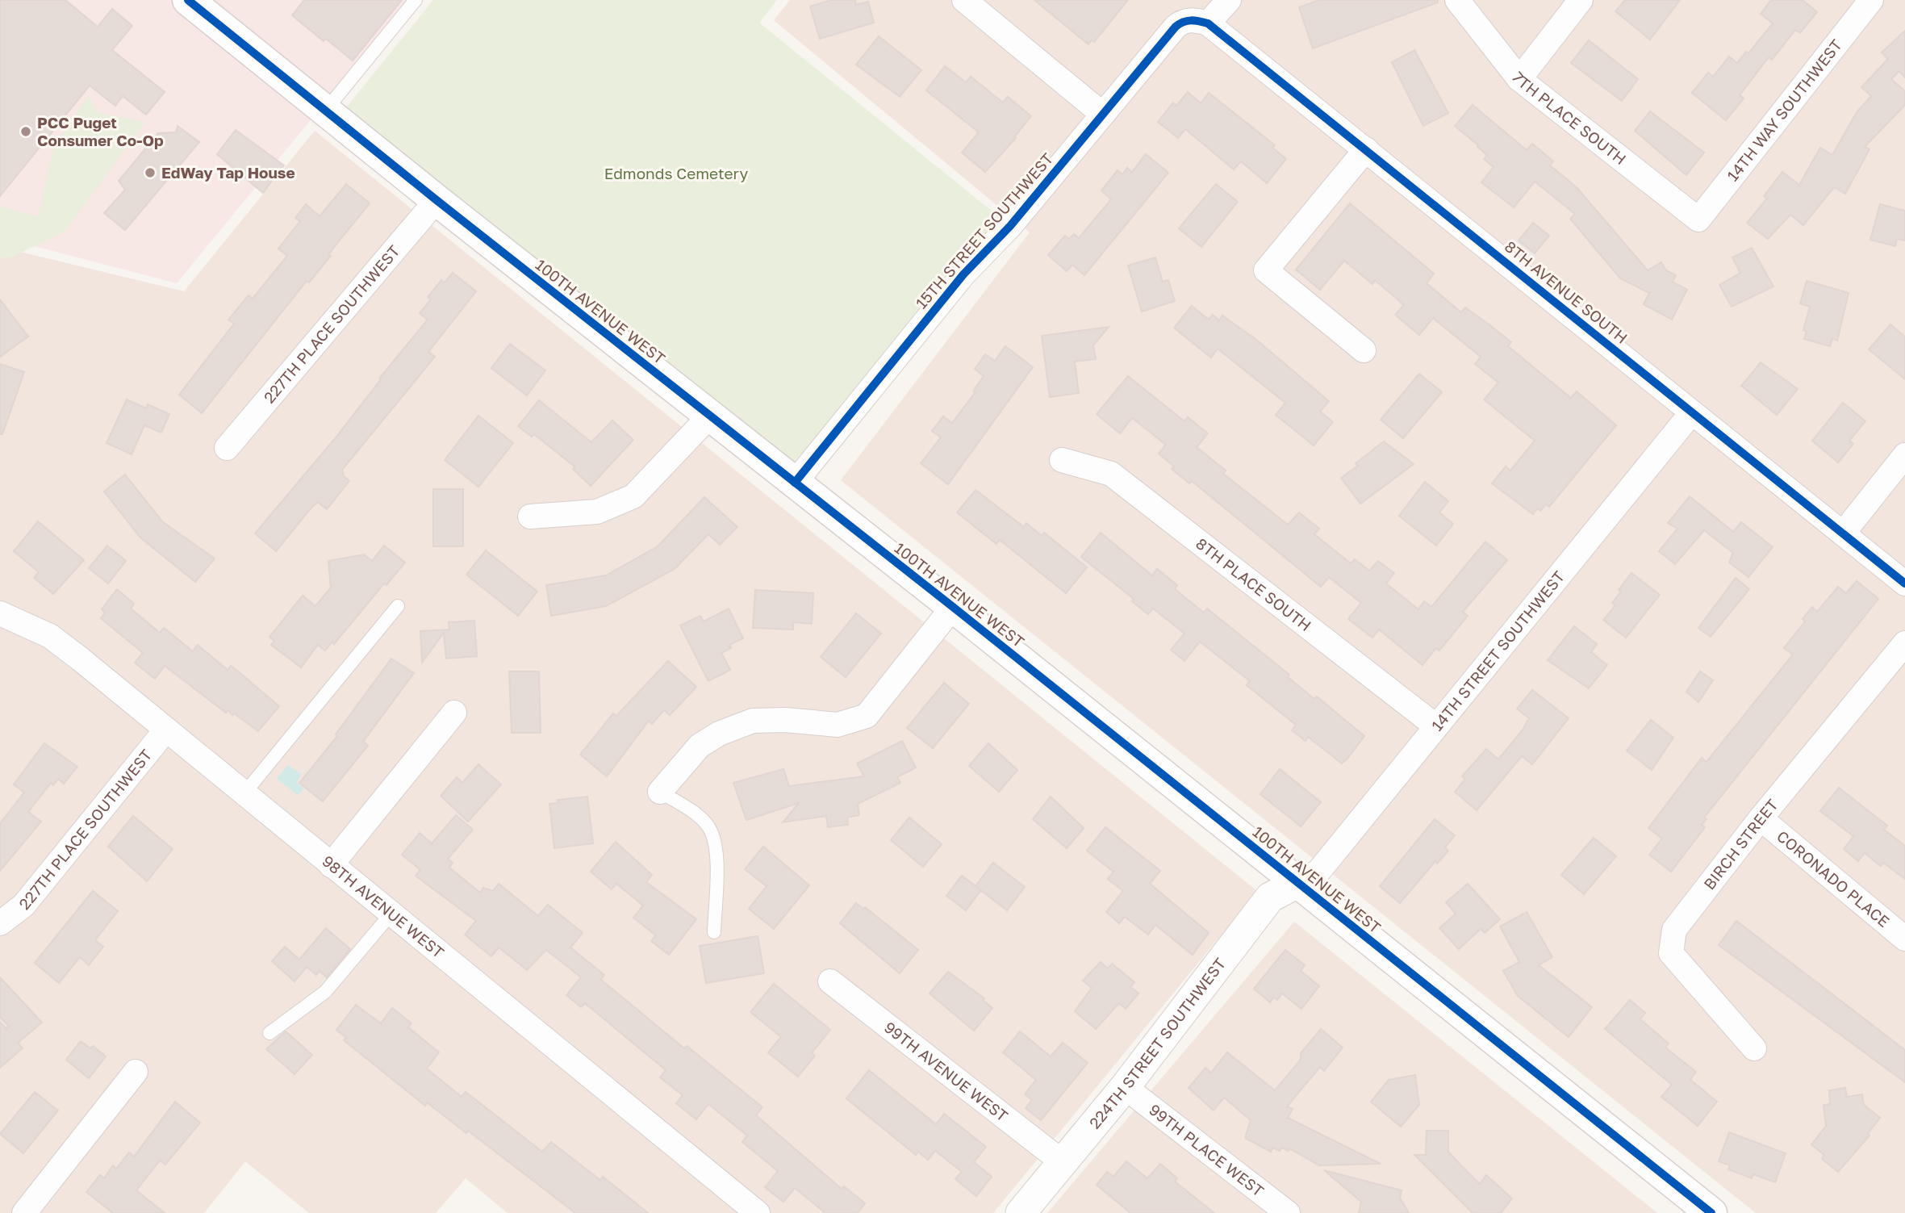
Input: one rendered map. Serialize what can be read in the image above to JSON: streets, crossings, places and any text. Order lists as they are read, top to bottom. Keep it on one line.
{"streets":{"main road":["100TH AVENUE WEST"],"street":["14TH WAY SOUTHWEST","7TH PLACE SOUTH","15TH STREET SOUTHWEST","8TH AVENUE SOUTH","227TH PLACE SOUTHWEST","8TH PLACE SOUTH","14TH STREET SOUTHWEST","BIRCH STREET","CORONADO PLACE","98TH AVENUE WEST","224TH STREET SOUTHWEST","99TH AVENUE WEST","99TH PLACE WEST"]},"crossings":[["14TH WAY SOUTHWEST","7TH PLACE SOUTH"],["15TH STREET SOUTHWEST","8TH AVENUE SOUTH"],["15TH STREET SOUTHWEST","100TH AVENUE WEST"],["8TH AVENUE SOUTH","14TH STREET SOUTHWEST"],["100TH AVENUE WEST","227TH PLACE SOUTHWEST"],["100TH AVENUE WEST","14TH STREET SOUTHWEST"],["100TH AVENUE WEST","224TH STREET SOUTHWEST"],["227TH PLACE SOUTHWEST","98TH AVENUE WEST"],["8TH PLACE SOUTH","14TH STREET SOUTHWEST"],["14TH STREET SOUTHWEST","224TH STREET SOUTHWEST"],["BIRCH STREET","CORONADO PLACE"],["224TH STREET SOUTHWEST","99TH AVENUE WEST"],["224TH STREET SOUTHWEST","99TH PLACE WEST"]],"parks":["Edmonds Cemetery"],"places":["PCC Puget Consumer Co-Op","EdWay Tap House"]}
